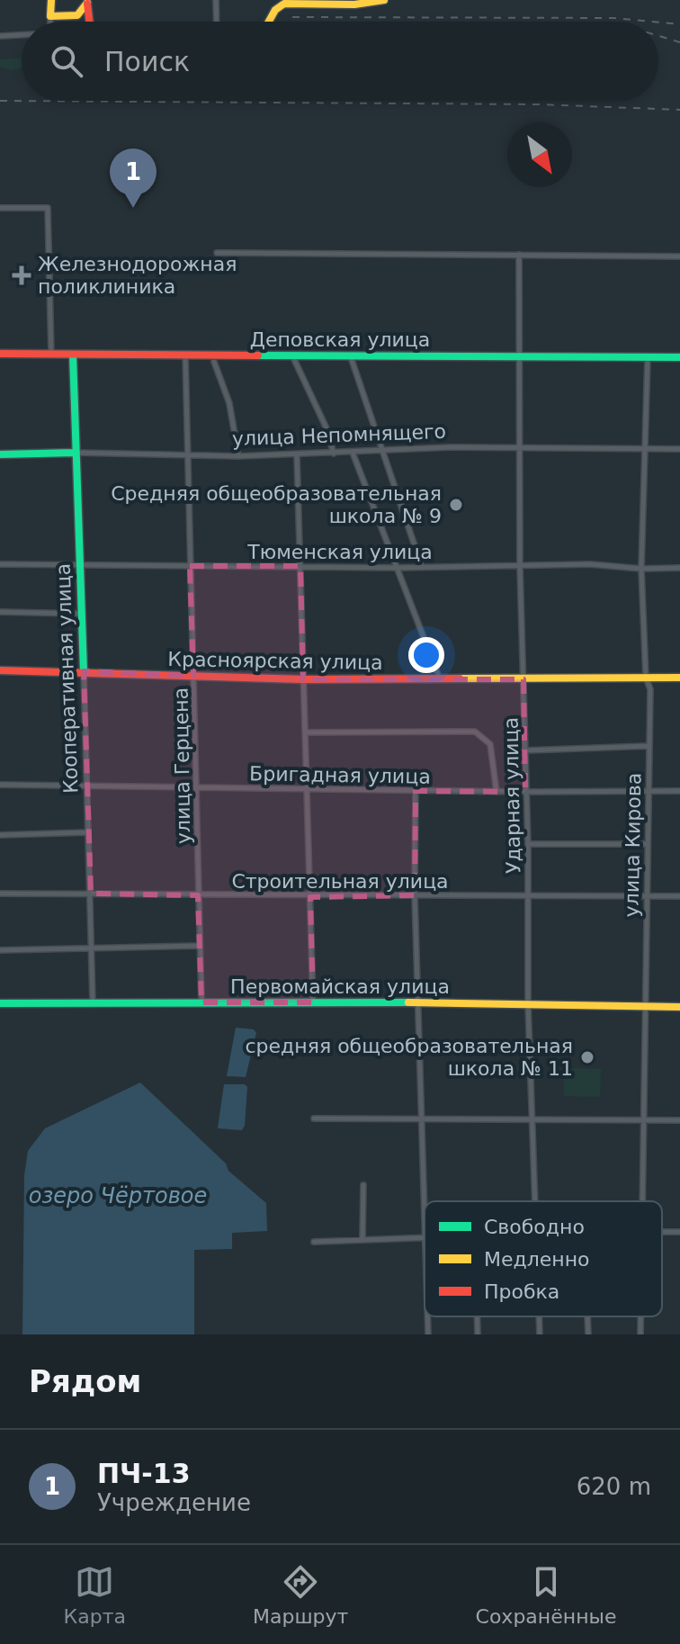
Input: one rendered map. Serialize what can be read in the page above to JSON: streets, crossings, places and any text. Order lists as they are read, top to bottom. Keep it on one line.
{"streets":{"main road":["Деповская улица","улица Непомнящего","Красноярская улица","Кооперативная улица","Первомайская улица"],"street":["Тюменская улица","улица Герцена","Бригадная улица","Ударная улица","улица Кирова","Строительная улица"]},"crossings":[["Деповская улица","Кооперативная улица"],["Деповская улица","улица Герцена"],["Деповская улица","Ударная улица"],["Деповская улица","улица Кирова"],["улица Непомнящего","Кооперативная улица"],["улица Непомнящего","улица Герцена"],["улица Непомнящего","Ударная улица"],["улица Непомнящего","улица Кирова"],["Тюменская улица","Кооперативная улица"],["Тюменская улица","улица Герцена"],["Тюменская улица","Ударная улица"],["Тюменская улица","улица Кирова"],["Красноярская улица","Кооперативная улица"],["Красноярская улица","улица Герцена"],["Красноярская улица","Ударная улица"],["Красноярская улица","улица Кирова"],["Кооперативная улица","Бригадная улица"],["Кооперативная улица","Строительная улица"],["Кооперативная улица","Первомайская улица"],["улица Герцена","Бригадная улица"],["улица Герцена","Строительная улица"],["улица Герцена","Первомайская улица"],["Бригадная улица","Ударная улица"],["Бригадная улица","улица Кирова"],["Ударная улица","Строительная улица"],["Ударная улица","Первомайская улица"],["улица Кирова","Строительная улица"],["улица Кирова","Первомайская улица"]],"water":["озеро Чёртовое"],"places":{"health":["Железнодорожная поликлиника"],"other":["Средняя общеобразовательная школа № 9","средняя общеобразовательная школа № 11"]},"legend":["Свободно","Медленно","Пробка"],"north":"bottom right","page":{"search":"Поиск","pins":"1","heading":"Рядом","list":[{"mark":"1","name":"ПЧ-13","note":"Учреждение","value":"620 m"}],"nav":["Карта","Маршрут","Сохранённые"]}}
